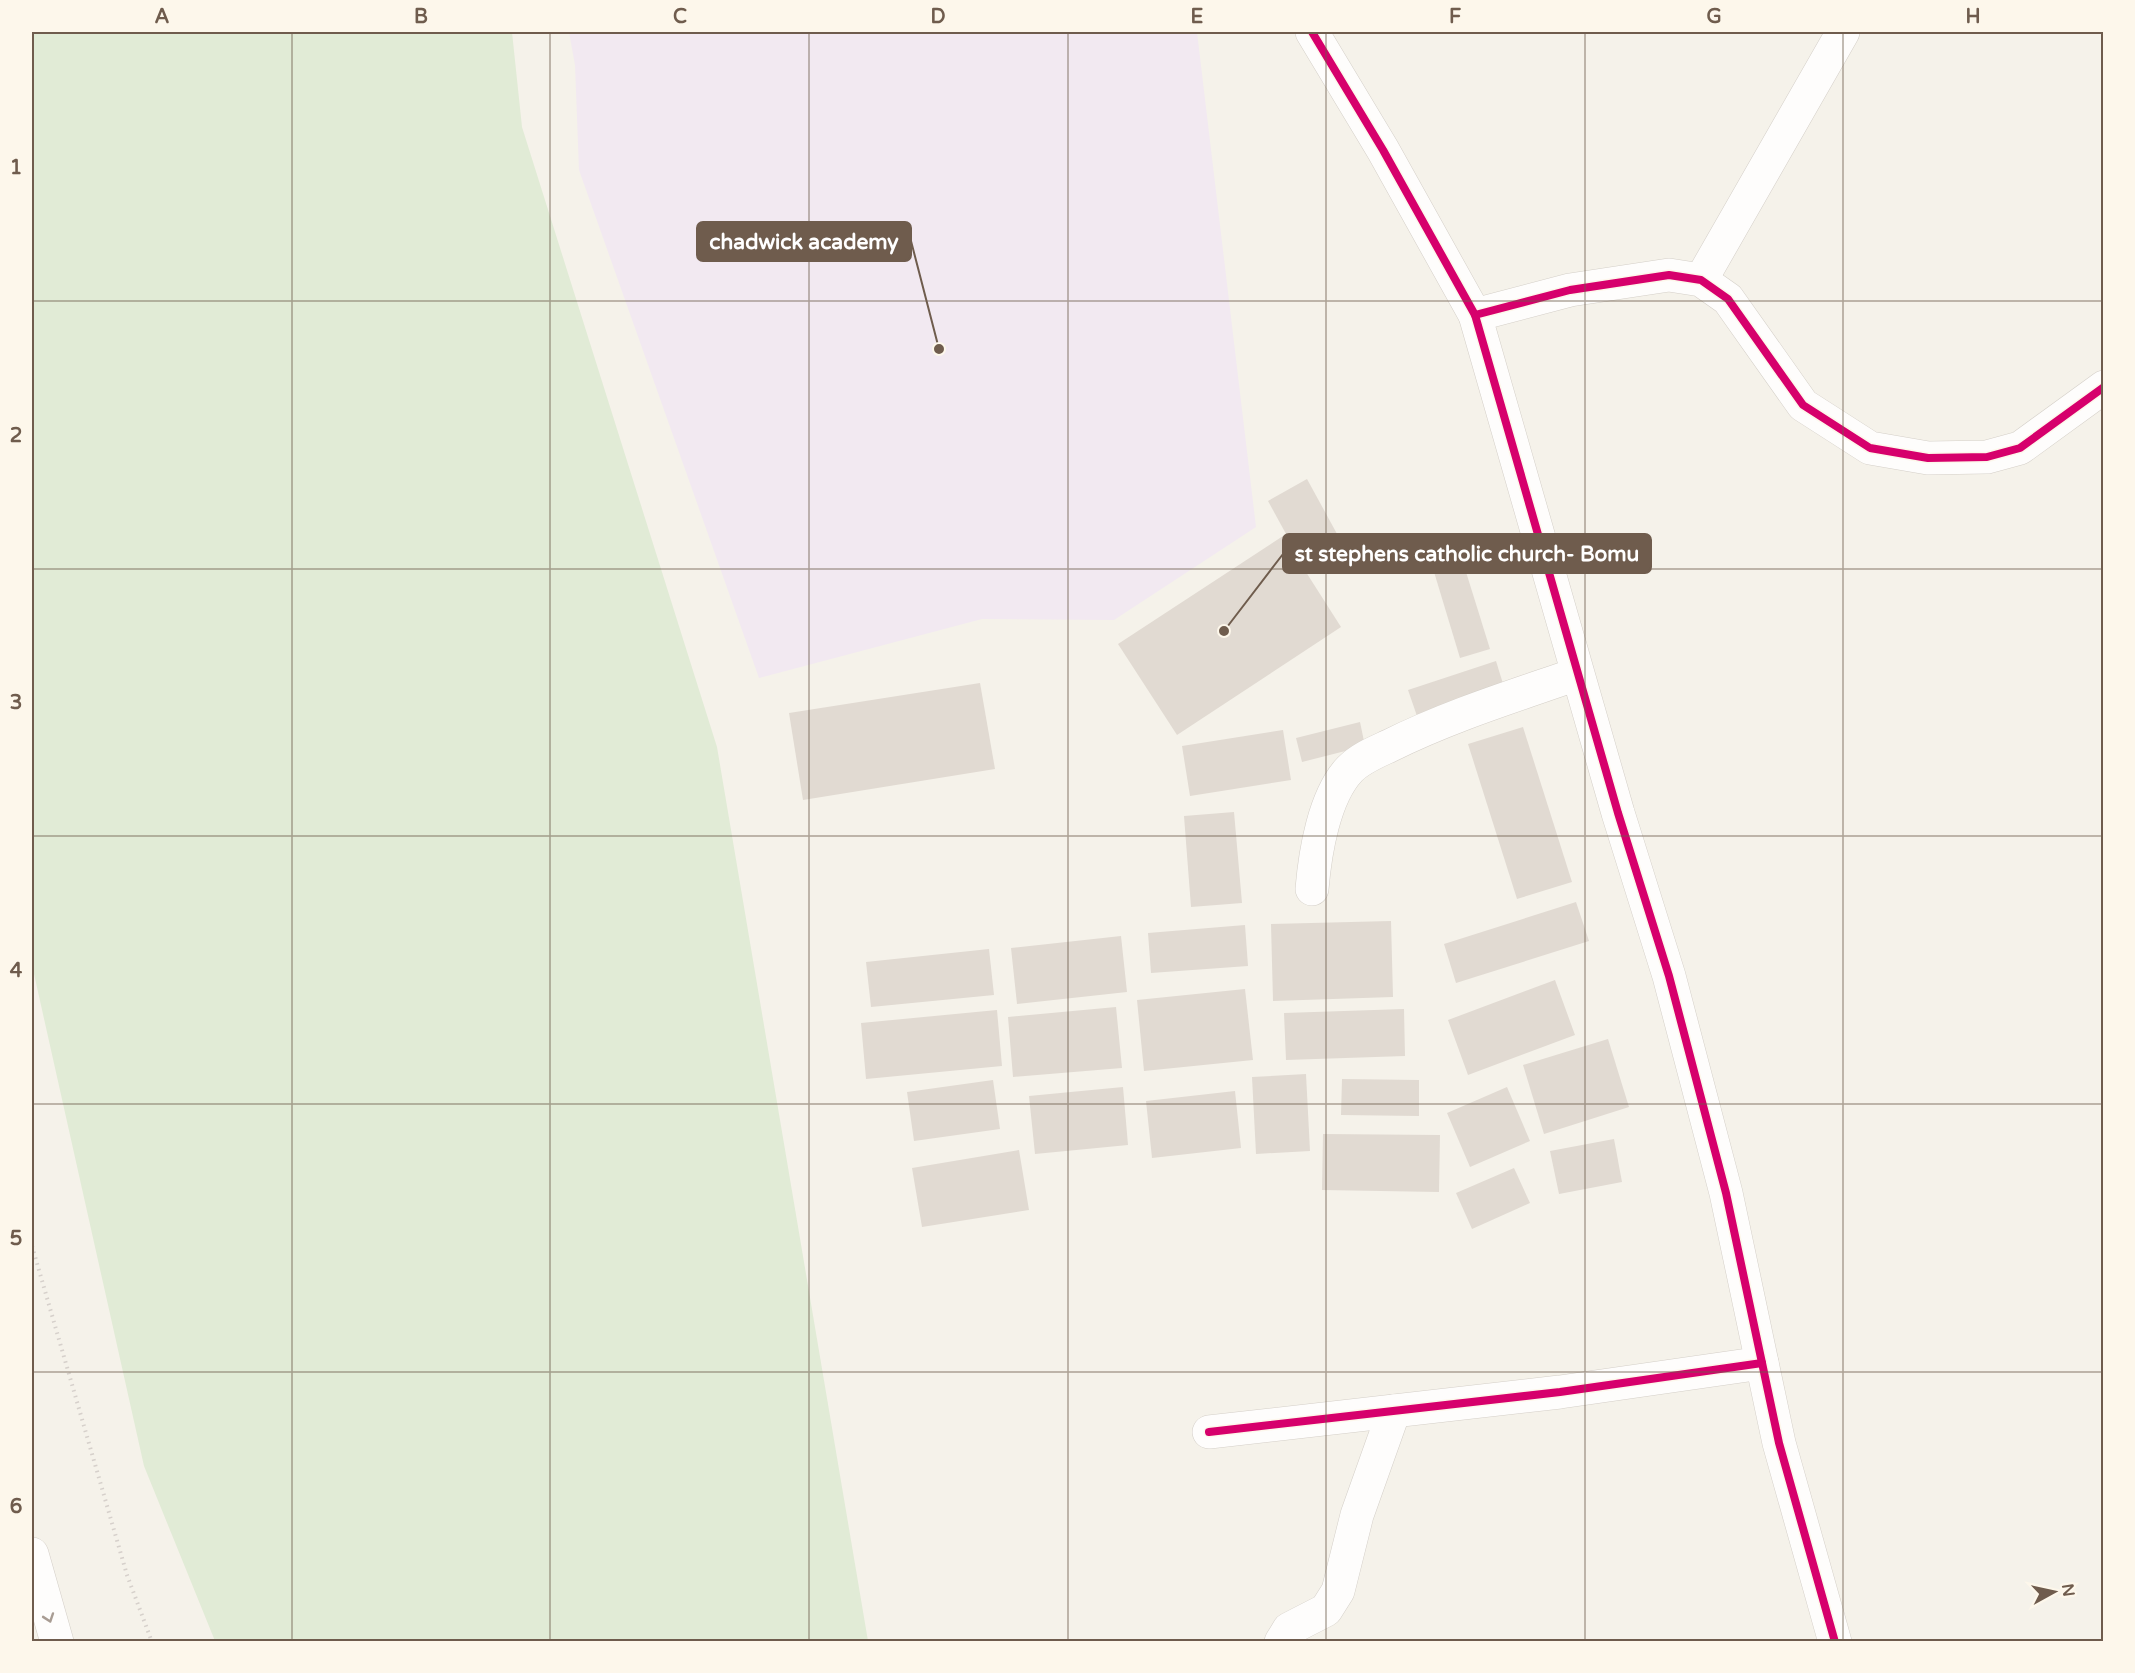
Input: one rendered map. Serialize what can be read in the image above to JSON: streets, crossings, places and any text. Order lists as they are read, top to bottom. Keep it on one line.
{"places":["chadwick academy","st stephens catholic church- Bomu"],"north":"right","grid":{"columns":["A","B","C","D","E","F","G","H"],"rows":["1","2","3","4","5","6"]}}
